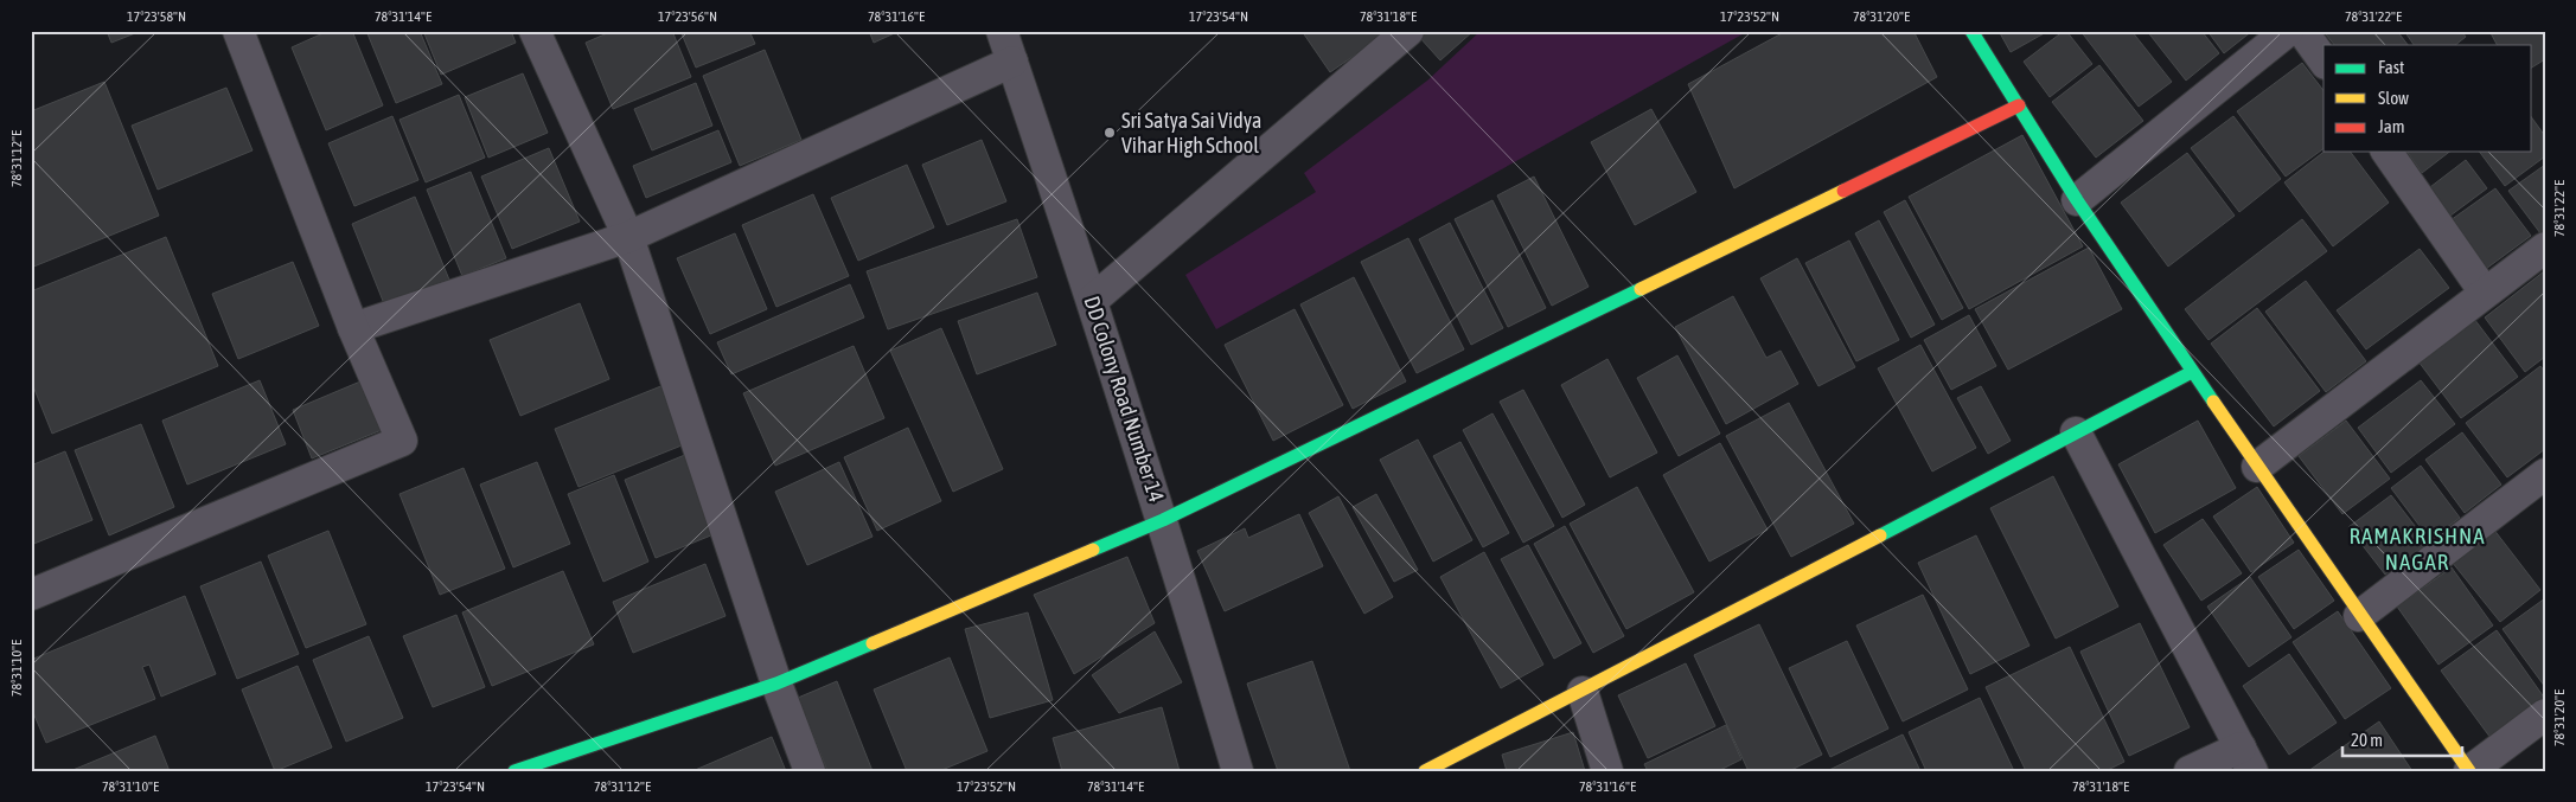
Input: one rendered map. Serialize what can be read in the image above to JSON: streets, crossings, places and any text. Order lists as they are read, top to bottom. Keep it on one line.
{"streets":{"street":["DD Colony Road Number 14"]},"districts":["RAMAKRISHNA NAGAR"],"places":["Sri Satya Sai Vidya Vihar High School"],"legend":["Fast","Slow","Jam"],"scale_bar":"20 m","coordinates":["17°23'58\"N","78°31'14\"E","17°23'56\"N","78°31'16\"E","17°23'54\"N","78°31'18\"E","17°23'52\"N","78°31'20\"E","78°31'22\"E","78°31'12\"E","78°31'10\"E"]}
